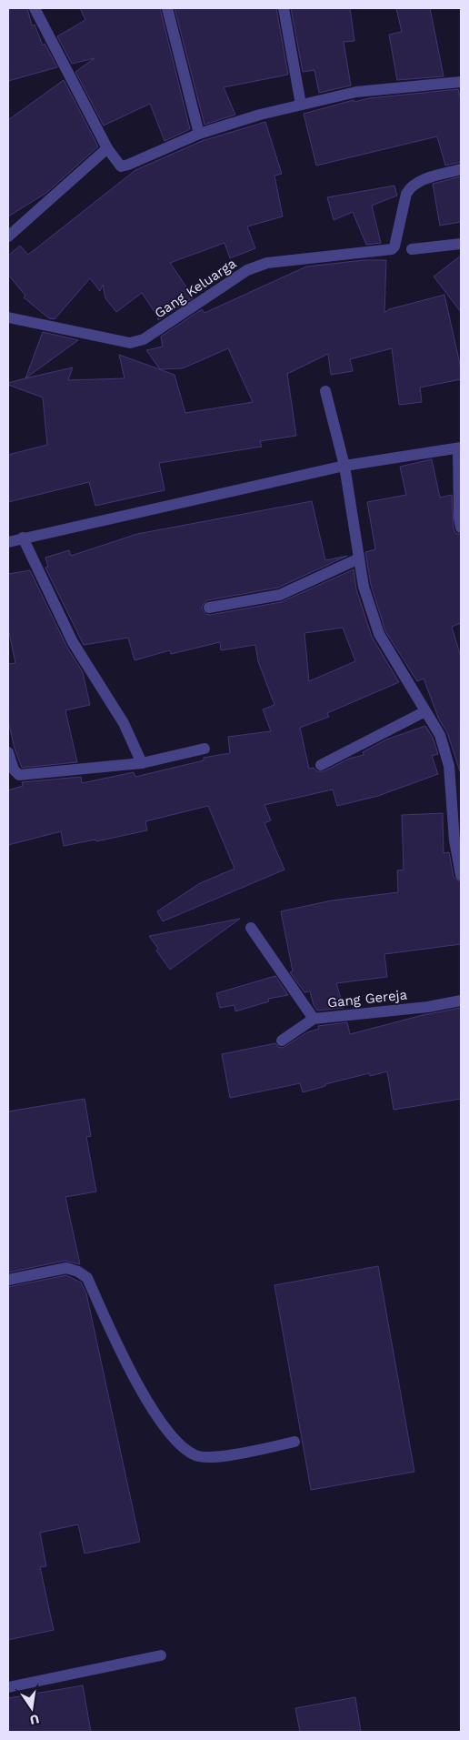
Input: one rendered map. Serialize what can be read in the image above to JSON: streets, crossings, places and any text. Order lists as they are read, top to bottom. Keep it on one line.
{"streets":{"street":["Gang Keluarga","Gang Gereja"]},"north":"bottom"}
